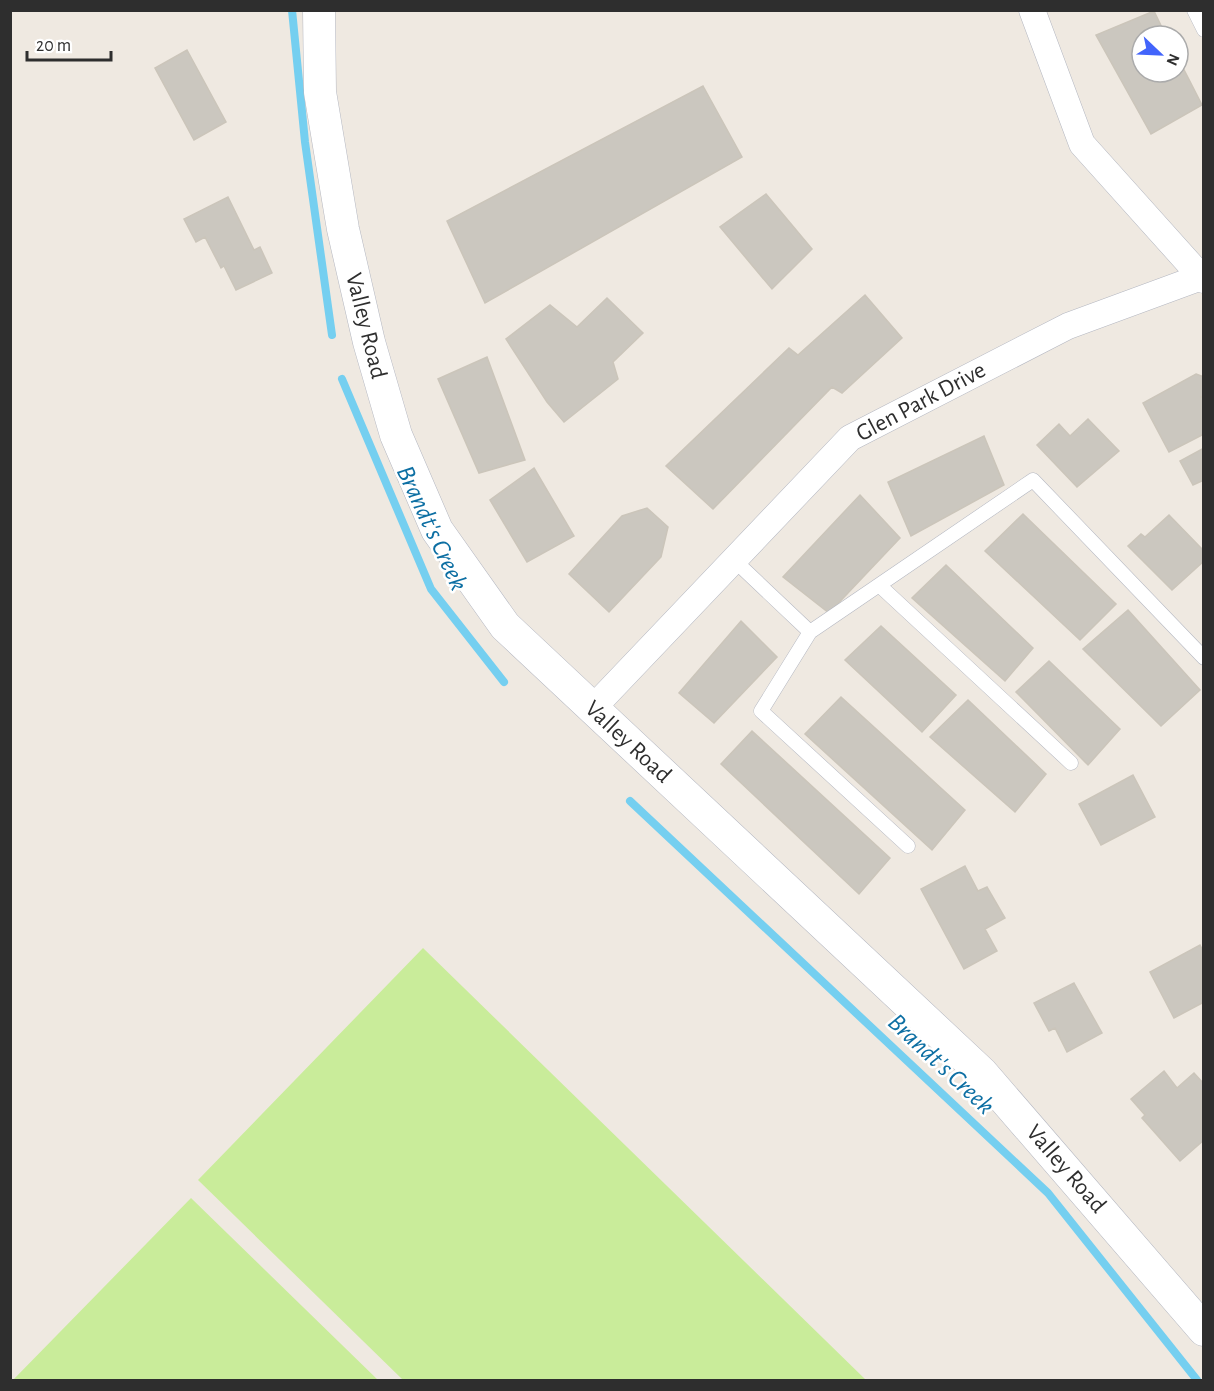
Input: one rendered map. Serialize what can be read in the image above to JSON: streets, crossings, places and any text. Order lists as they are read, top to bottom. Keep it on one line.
{"streets":{"street":["Valley Road","Glen Park Drive"]},"crossings":[["Valley Road","Glen Park Drive"]],"water":["Brandt's Creek"],"scale_bar":"20 m","north":"bottom right"}
